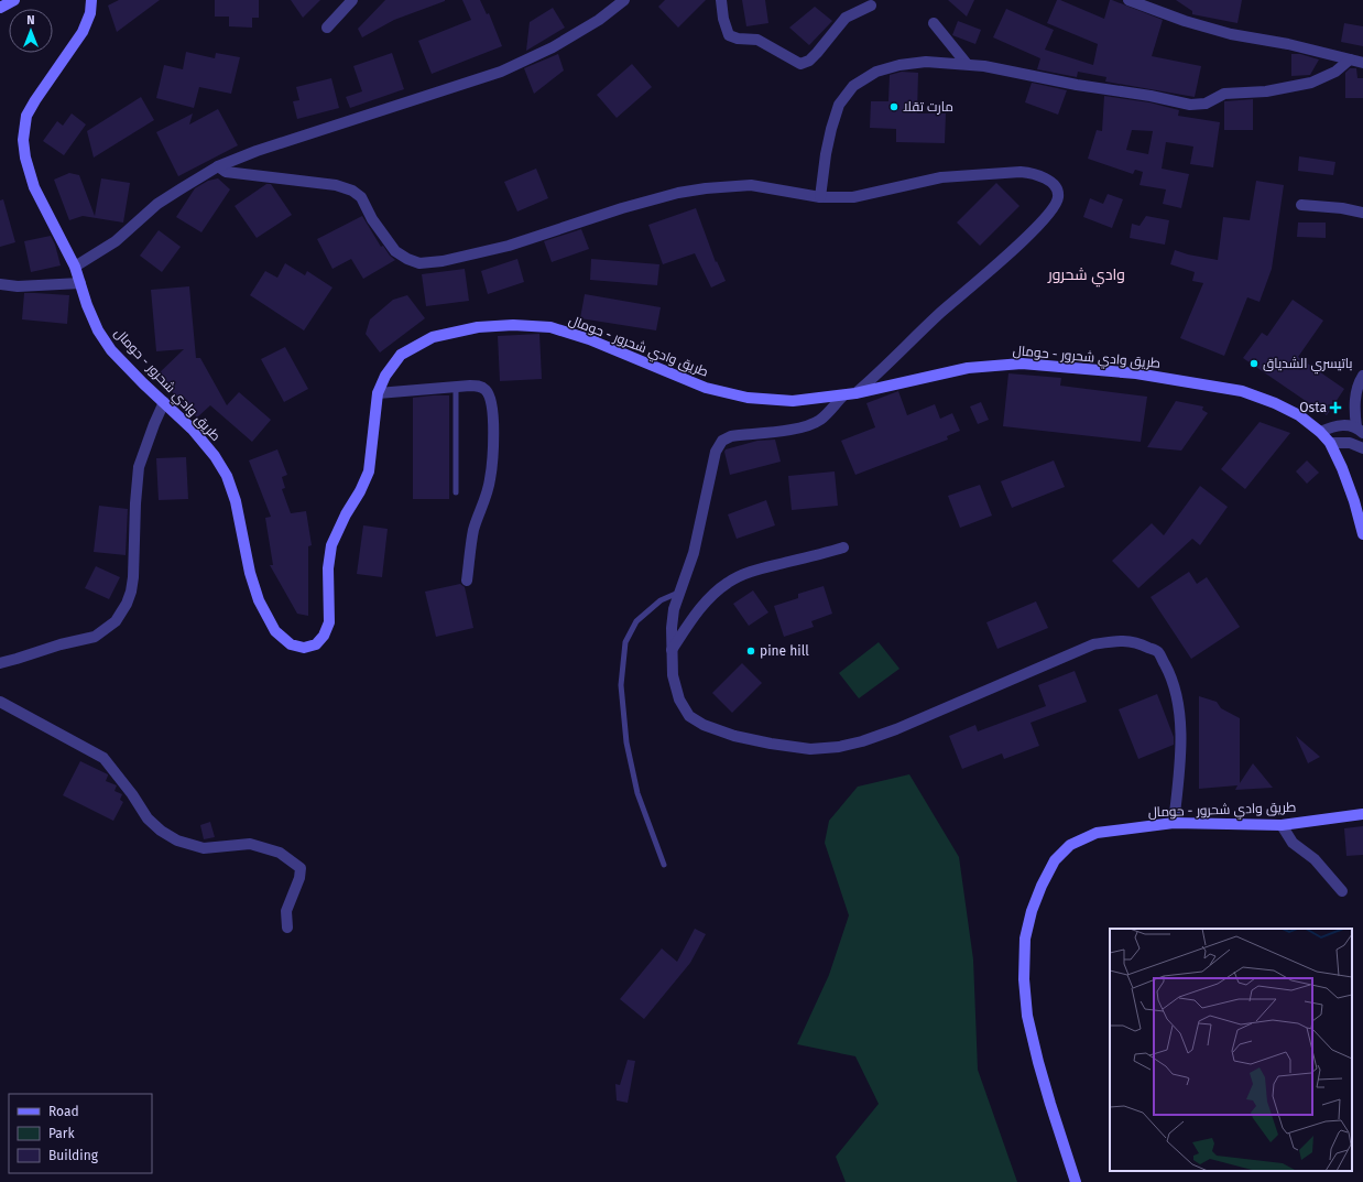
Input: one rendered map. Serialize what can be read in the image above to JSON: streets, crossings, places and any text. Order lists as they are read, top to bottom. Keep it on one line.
{"streets":{"main road":["طريق وادي شحرور - حومال"]},"districts":["وادي شحرور"],"places":{"other":["مارت تقلا","باتيسري الشدياق","pine hill"],"health":["Osta"]},"legend":["Road","Park","Building"],"north":"top"}
